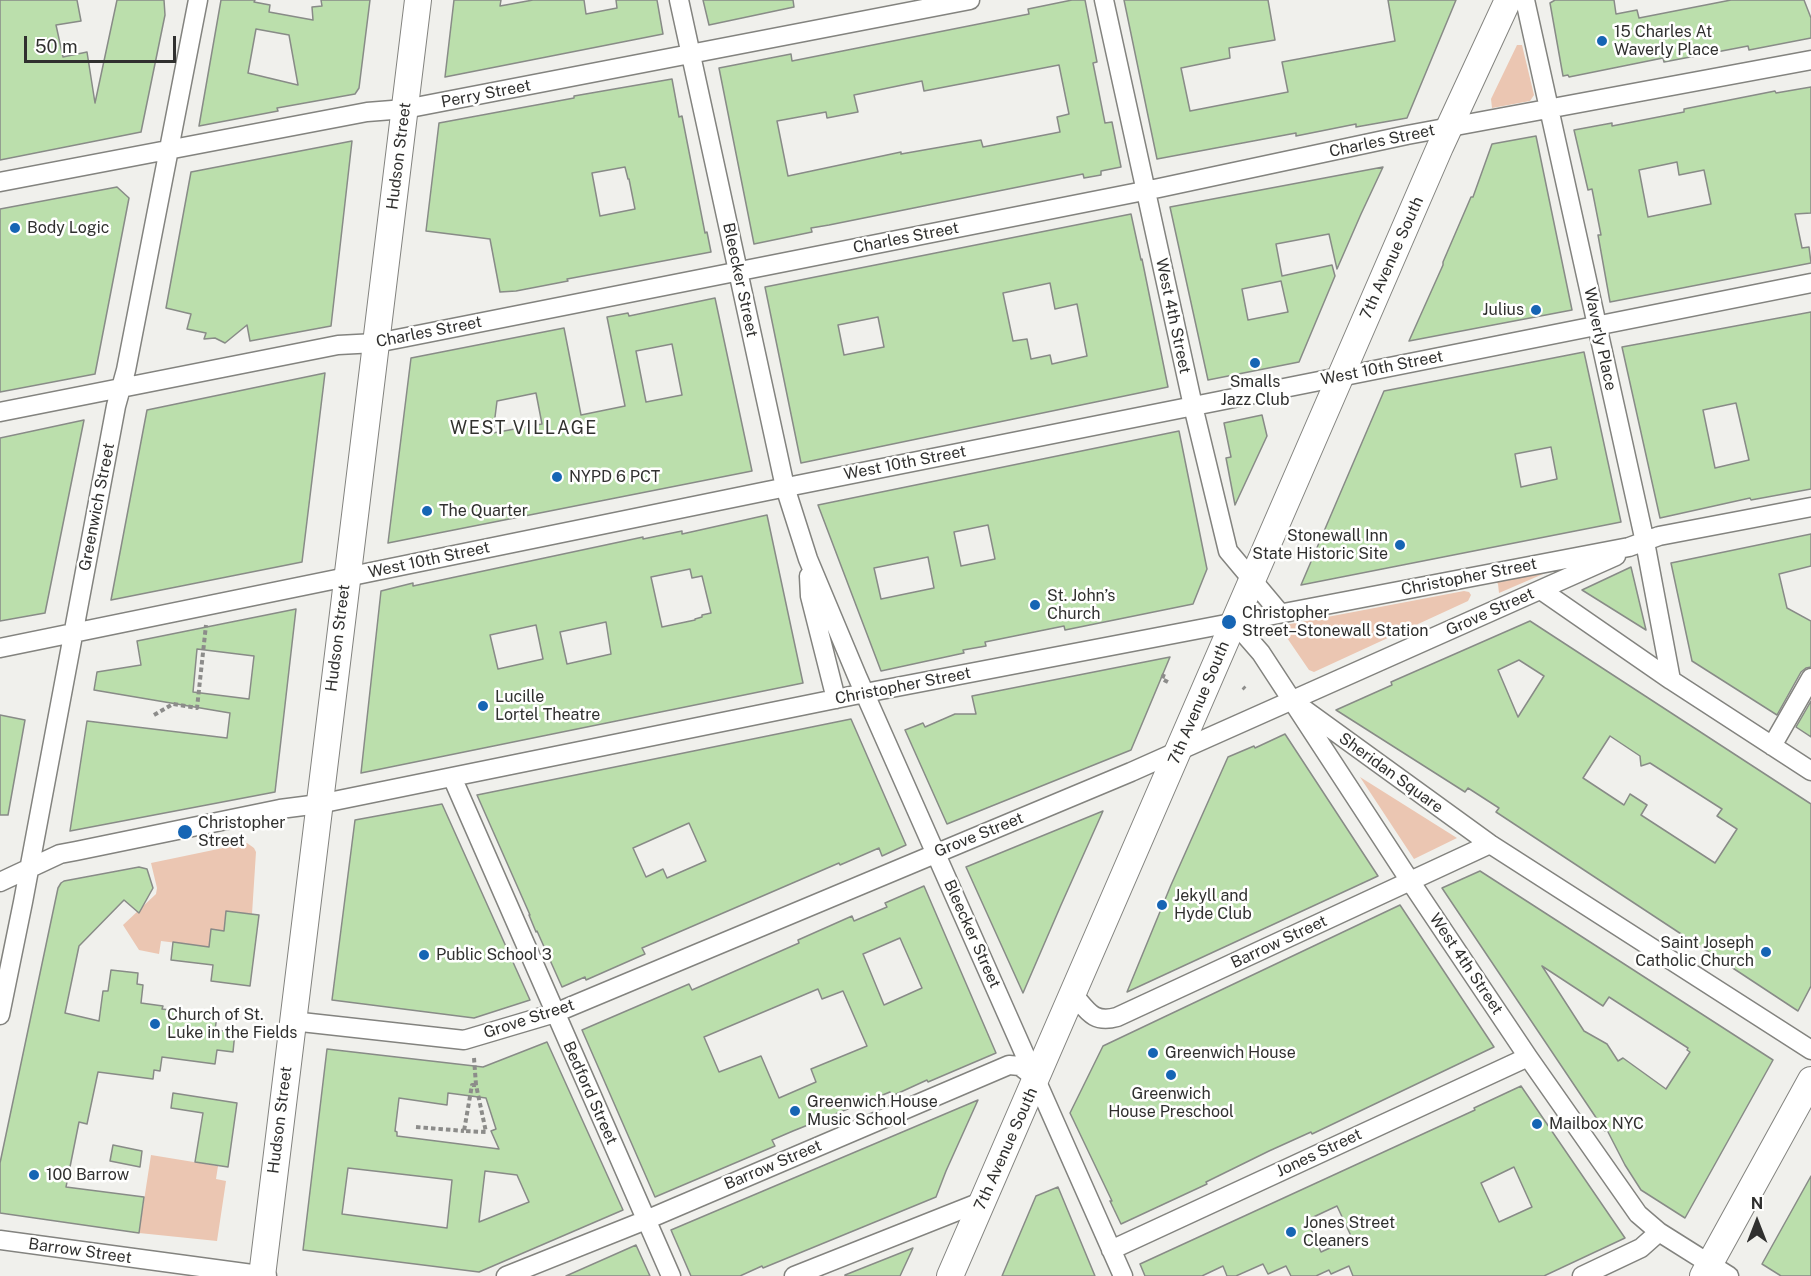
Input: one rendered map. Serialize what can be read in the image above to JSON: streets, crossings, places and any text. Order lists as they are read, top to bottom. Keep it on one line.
{"streets":{"main road":["Hudson Street","7th Avenue South"],"street":["Perry Street","Charles Street","Bleecker Street","West 4th Street","Waverly Place","West 10th Street","Greenwich Street","Christopher Street","Grove Street","Sheridan Square","Barrow Street","Bedford Street","Jones Street"]},"crossings":[["Perry Street","Hudson Street"],["Perry Street","Bleecker Street"],["Perry Street","Greenwich Street"],["Charles Street","Hudson Street"],["Charles Street","7th Avenue South"],["Charles Street","Bleecker Street"],["Charles Street","West 4th Street"],["Charles Street","Waverly Place"],["Charles Street","Greenwich Street"],["Hudson Street","West 10th Street"],["Hudson Street","Christopher Street"],["Hudson Street","Grove Street"],["Hudson Street","Barrow Street"],["7th Avenue South","Bleecker Street"],["7th Avenue South","West 4th Street"],["7th Avenue South","West 10th Street"],["7th Avenue South","Christopher Street"],["7th Avenue South","Grove Street"],["7th Avenue South","Barrow Street"],["Bleecker Street","West 10th Street"],["Bleecker Street","Christopher Street"],["Bleecker Street","Grove Street"],["Bleecker Street","Barrow Street"],["Bleecker Street","Jones Street"],["West 4th Street","West 10th Street"],["West 4th Street","Christopher Street"],["West 4th Street","Grove Street"],["West 4th Street","Sheridan Square"],["West 4th Street","Barrow Street"],["West 4th Street","Jones Street"],["Waverly Place","West 10th Street"],["Waverly Place","Christopher Street"],["Waverly Place","Grove Street"],["West 10th Street","Greenwich Street"],["Greenwich Street","Christopher Street"],["Christopher Street","Grove Street"],["Christopher Street","Bedford Street"],["Grove Street","Sheridan Square"],["Grove Street","Bedford Street"],["Sheridan Square","Barrow Street"],["Barrow Street","Bedford Street"]],"districts":["WEST VILLAGE"],"places":["15 Charles At Waverly Place","Body Logic","Julius","Smalls Jazz Club","NYPD 6 PCT","The Quarter","Stonewall Inn State Historic Site","St. John’s Church","Christopher Street–Stonewall Station","Lucille Lortel Theatre","Christopher Street","Jekyll and Hyde Club","Saint Joseph Catholic Church","Public School 3","Church of St. Luke in the Fields","Greenwich House","Greenwich House Preschool","Greenwich House Music School","Mailbox NYC","100 Barrow","Jones Street Cleaners"],"scale_bar":"50 m","north":"top"}
